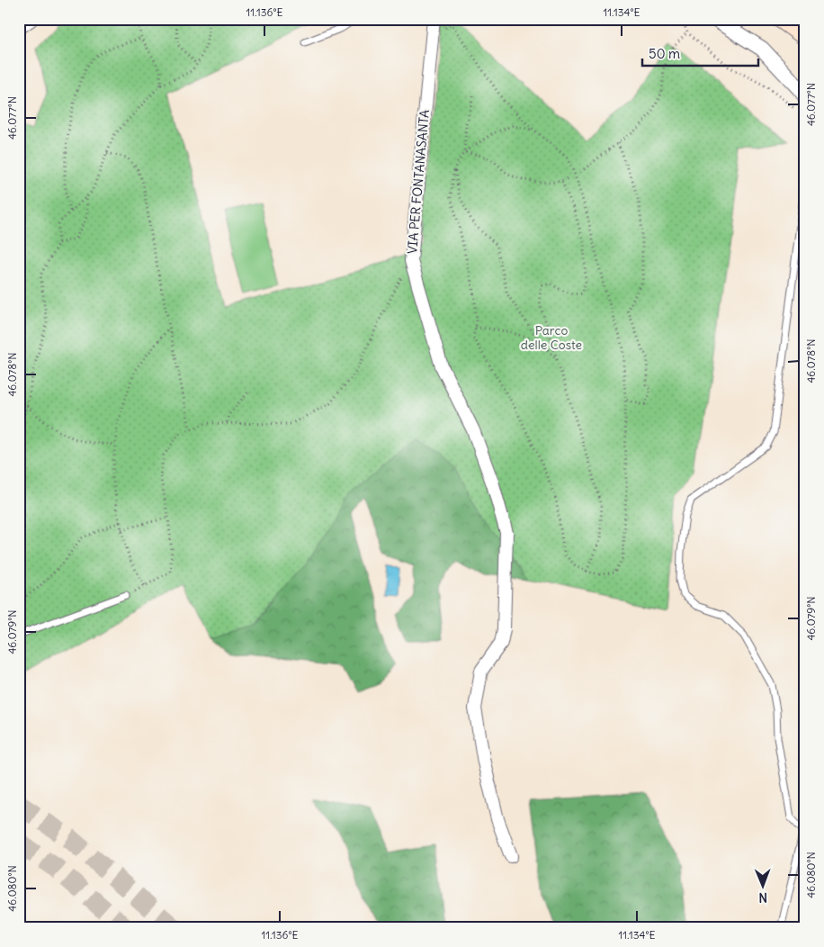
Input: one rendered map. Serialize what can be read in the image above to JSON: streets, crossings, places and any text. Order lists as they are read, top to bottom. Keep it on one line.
{"streets":{"street":["VIA PER FONTANASANTA"]},"parks":["Parco delle Coste"],"scale_bar":"50 m","north":"bottom","coordinates":["11.136°E","11.134°E","46.077°N","46.078°N","46.079°N","46.080°N"]}
